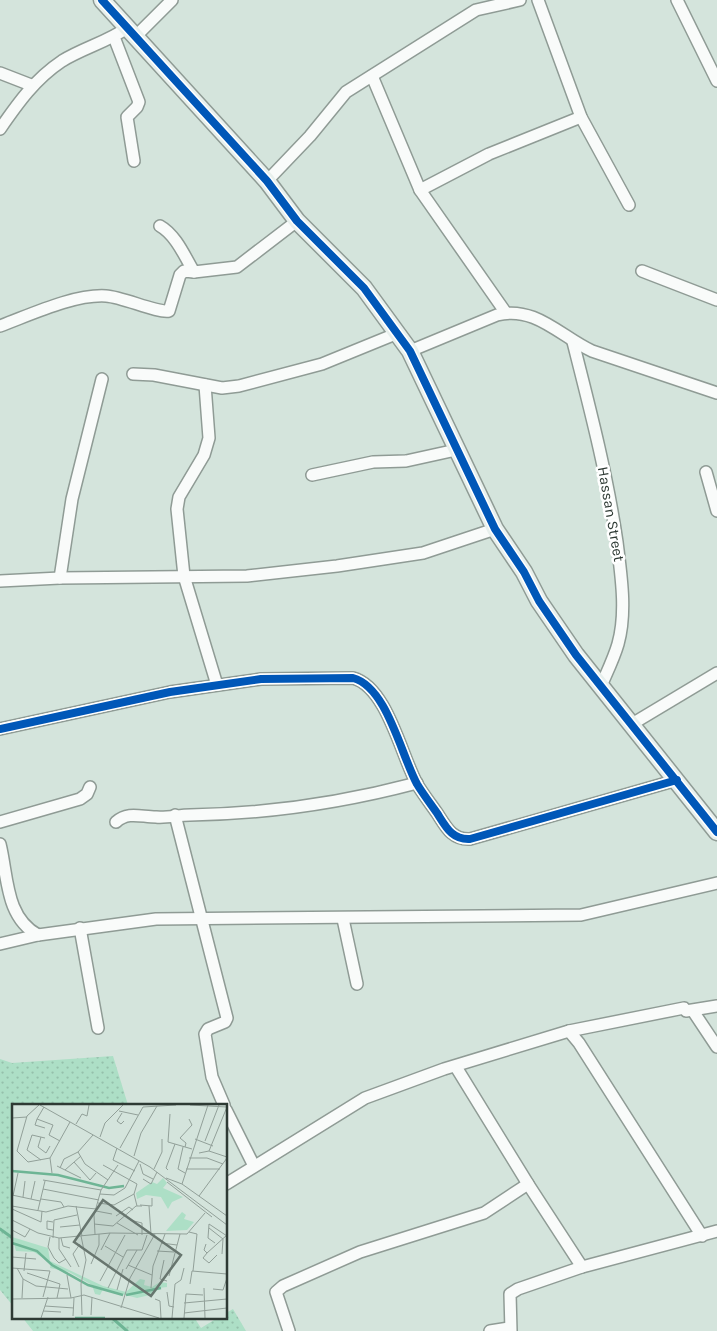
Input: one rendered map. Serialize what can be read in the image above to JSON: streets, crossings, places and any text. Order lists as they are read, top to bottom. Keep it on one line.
{"streets":{"street":["Hassan Street"]}}
